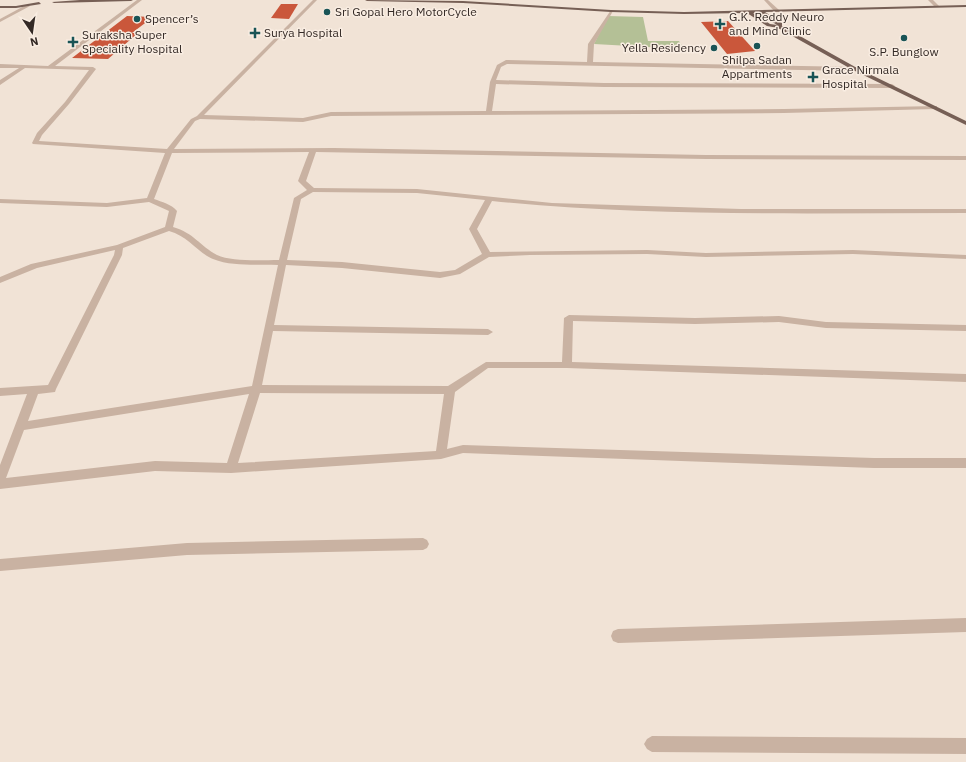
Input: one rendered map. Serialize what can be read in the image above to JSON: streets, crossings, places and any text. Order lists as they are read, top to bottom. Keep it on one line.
{"places":{"other":["Sri Gopal Hero MotorCycle","Spencer’s","S.P. Bunglow","Shilpa Sadan Appartments","Yella Residency"],"health":["G.K. Reddy Neuro and Mind Clinic","Surya Hospital","Suraksha Super Speciality Hospital","Grace Nirmala Hospital"]},"north":"bottom"}
